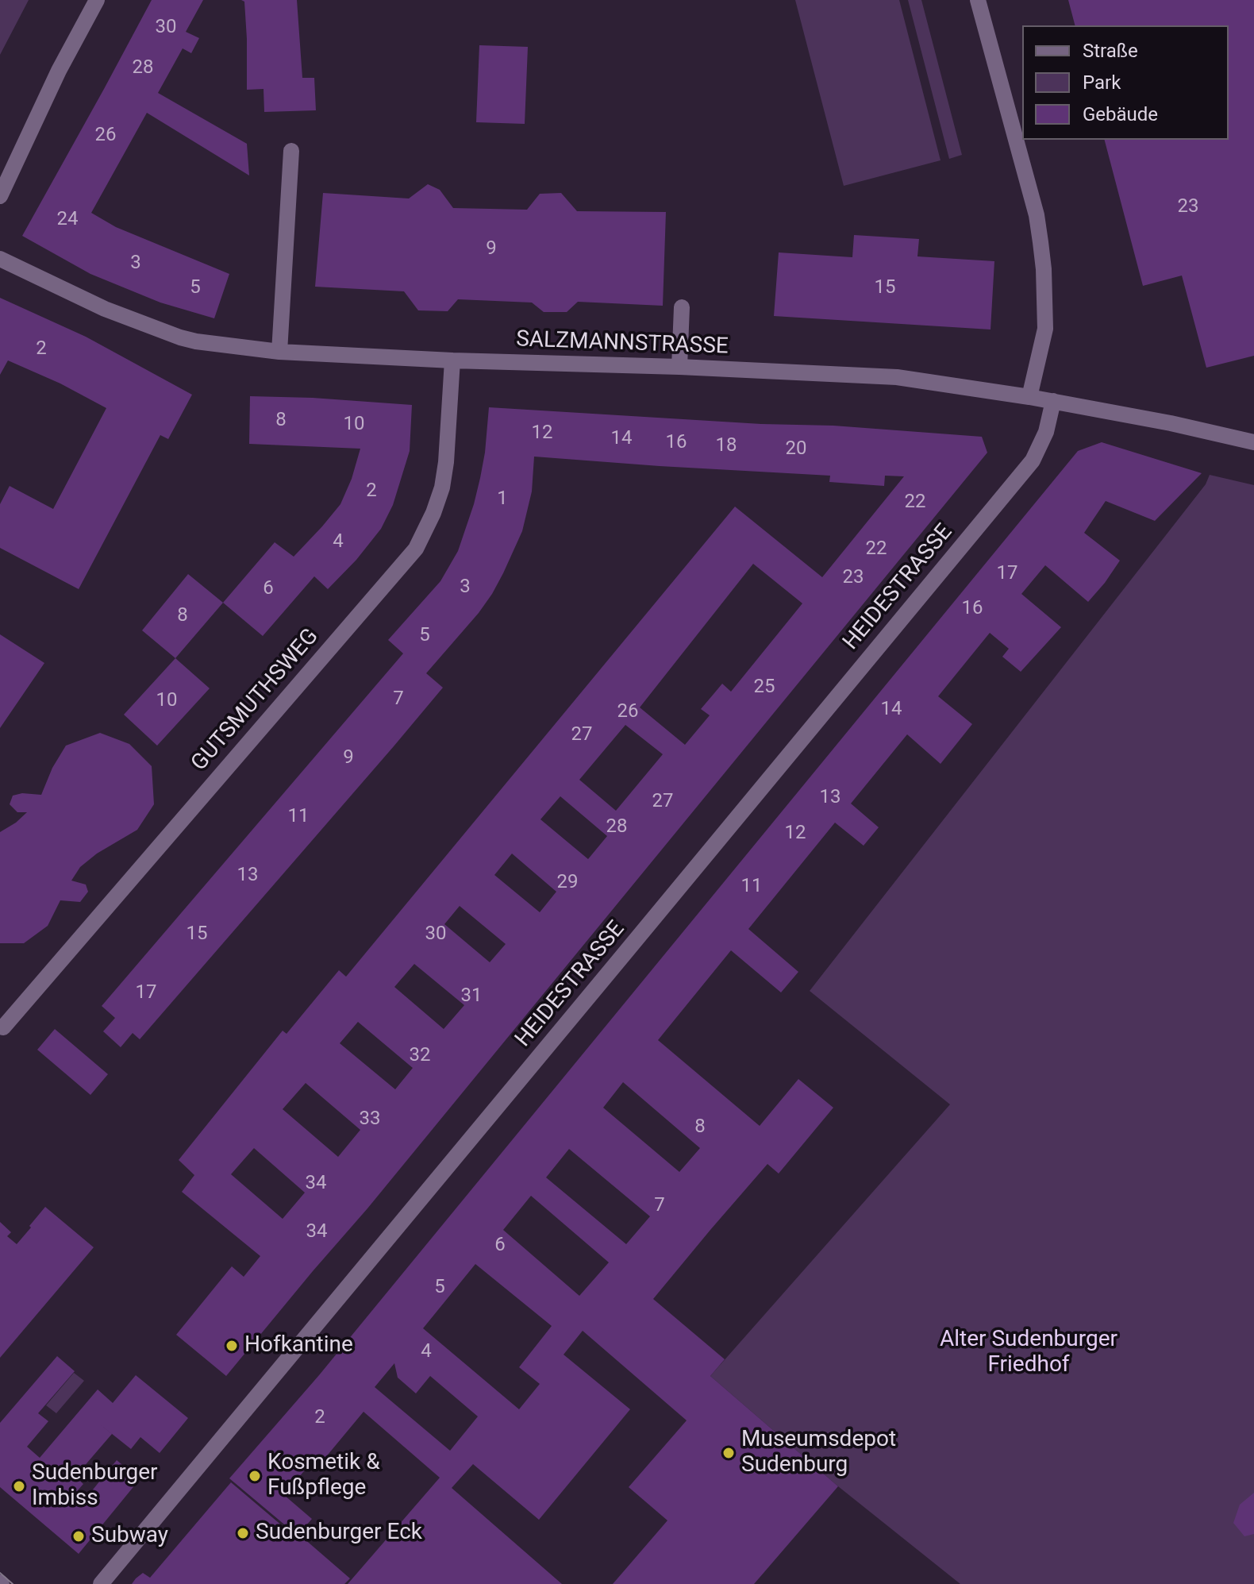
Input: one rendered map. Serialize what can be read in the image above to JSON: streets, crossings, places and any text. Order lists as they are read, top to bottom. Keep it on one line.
{"streets":{"street":["SALZMANNSTRASSE","HEIDESTRASSE","GUTSMUTHSWEG"]},"crossings":[["SALZMANNSTRASSE","HEIDESTRASSE"],["SALZMANNSTRASSE","GUTSMUTHSWEG"]],"parks":["Alter Sudenburger Friedhof"],"places":["Hofkantine","Museumsdepot Sudenburg","Kosmetik & Fußpflege","Sudenburger Imbiss","Sudenburger Eck","Subway"],"house_numbers":["30","28","26","23","24","9","3","5","15","2","8","10","12","14","16","18","20","2","1","22","4","22","17","23","3","6","16","8","5","25","7","10","14","26","27","9","13","27","11","28","12","13","29","11","15","30","17","31","32","33","8","34","7","34","6","5","4","2"],"legend":["Straße","Park","Gebäude"]}
